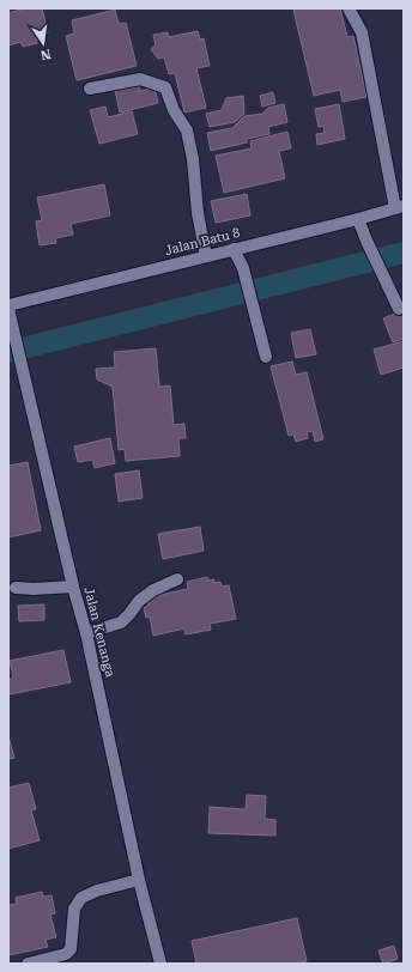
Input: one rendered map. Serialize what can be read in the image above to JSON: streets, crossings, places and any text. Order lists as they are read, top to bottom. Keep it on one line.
{"streets":{"street":["Jalan Batu 8","Jalan Kenanga"]},"crossings":[["Jalan Batu 8","Jalan Kenanga"]],"north":"bottom"}
